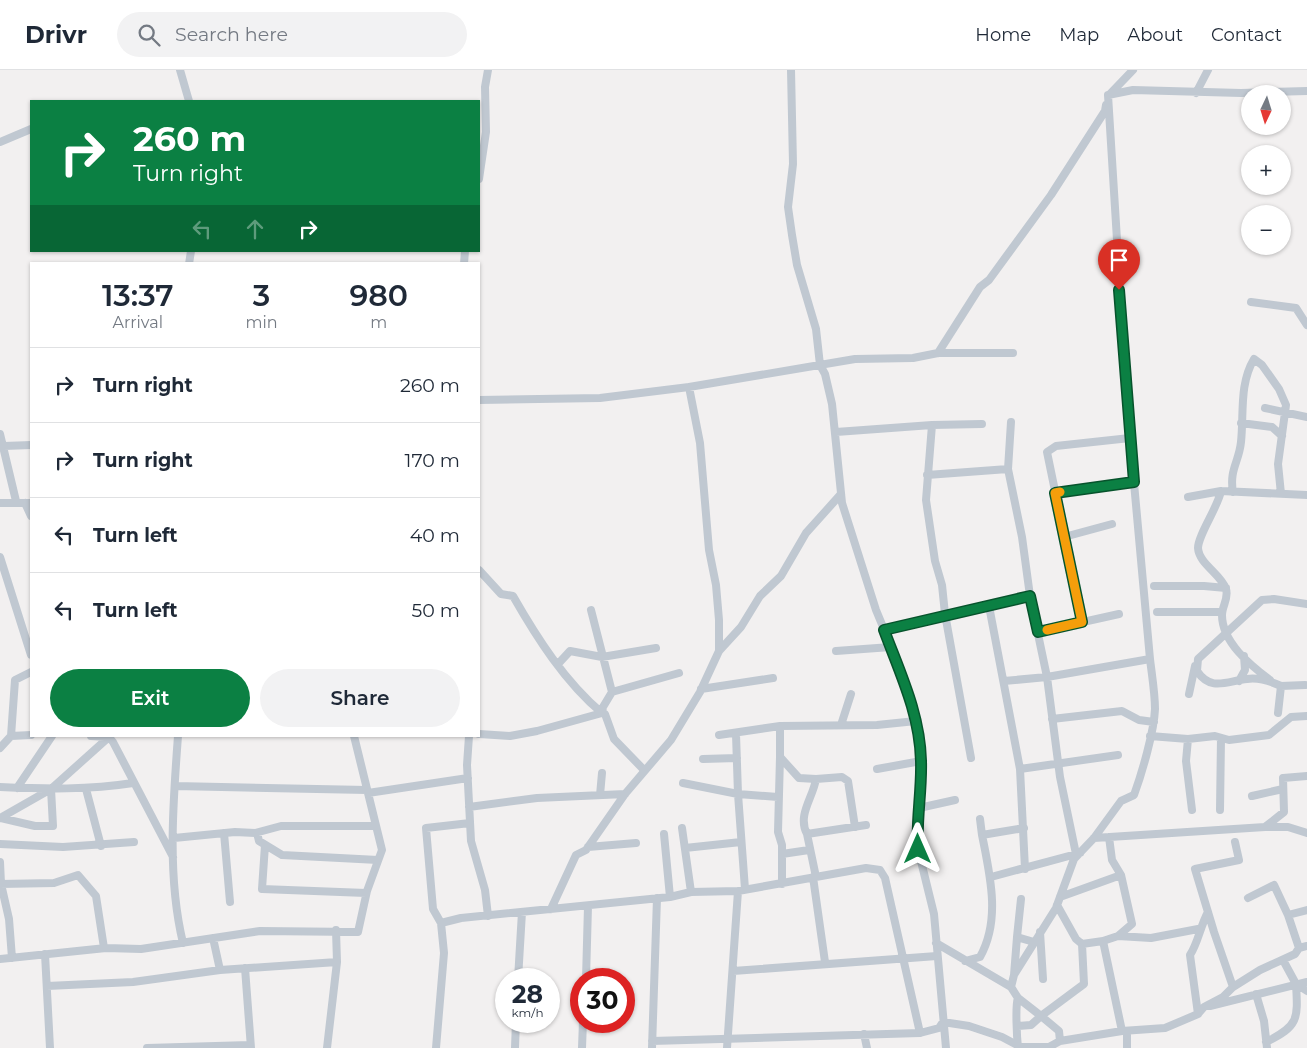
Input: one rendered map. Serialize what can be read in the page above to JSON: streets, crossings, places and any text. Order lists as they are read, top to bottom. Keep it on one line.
{"north":"bottom","page":{"header":"Drivr","search":"Search here","nav":["Home","Map","About","Contact"],"map_buttons":["+","−"],"turn":["260 m","Turn right"],"eta":["13:37","Arrival","3","min","980","m"],"list":[{"name":"Turn right","value":"260 m"},{"name":"Turn right","value":"170 m"},{"name":"Turn left","value":"40 m"},{"name":"Turn left","value":"50 m"}],"buttons":["Exit","Share"],"speed":"28 km/h","limit":"30"}}
